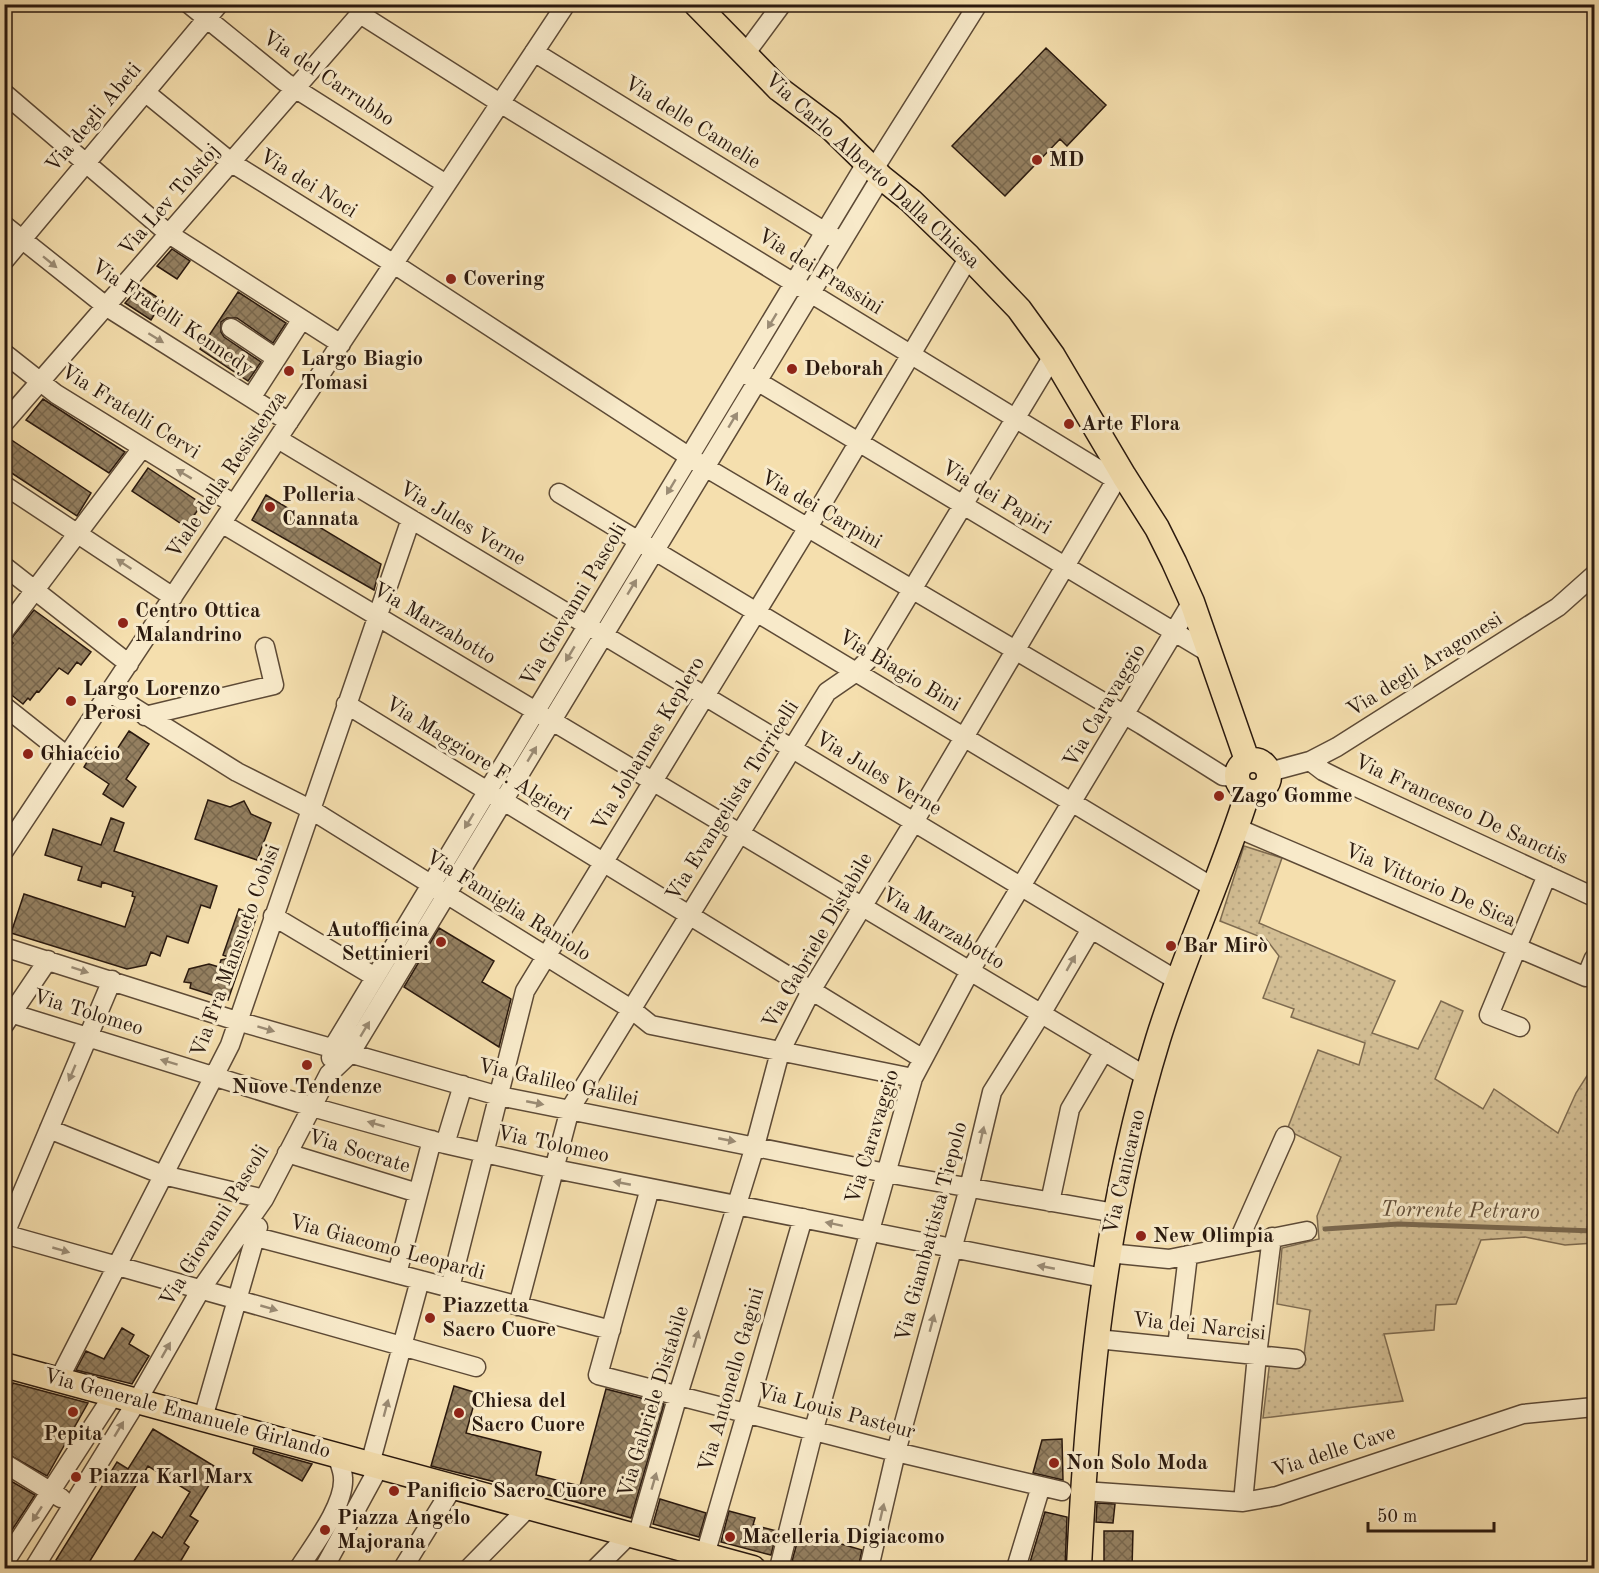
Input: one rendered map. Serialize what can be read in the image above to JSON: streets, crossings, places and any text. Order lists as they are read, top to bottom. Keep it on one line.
{"streets":{"main road":["Via Carlo Alberto Dalla Chiesa","Via Canicarao","Via Generale Emanuele Girlando"],"street":["Via del Carrubbo","Via degli Abeti","Via delle Camelie","Via dei Noci","Via Lev Tolstoj","Via dei Frassini","Via Fratelli Kennedy","Via Fratelli Cervi","Viale della Resistenza","Via dei Papiri","Via dei Carpini","Via Jules Verne","Via Giovanni Pascoli","Via Marzabotto","Via degli Aragonesi","Via Biagio Bini","Via Caravaggio","Via Johannes Keplero","Via Maggiore F. Algieri","Via Evangelista Torricelli","Via Francesco De Sanctis","Via Vittorio De Sica","Via Famiglia Raniolo","Via Gabriele Distabile","Via Fra Mansueto Cobisi","Via Tolomeo","Via Galileo Galilei","Via Socrate","Via Giambattista Tiepolo","Via Giacomo Leopardi","Via dei Narcisi","Via Antonello Gagini","Via Louis Pasteur","Via delle Cave"]},"crossings":[["Via del Carrubbo","Via degli Abeti"],["Via del Carrubbo","Via Lev Tolstoj"],["Via del Carrubbo","Viale della Resistenza"],["Via degli Abeti","Via dei Noci"],["Via degli Abeti","Via Fratelli Kennedy"],["Via delle Camelie","Viale della Resistenza"],["Via delle Camelie","Via Giovanni Pascoli"],["Via Carlo Alberto Dalla Chiesa","Via dei Frassini"],["Via Carlo Alberto Dalla Chiesa","Via dei Papiri"],["Via Carlo Alberto Dalla Chiesa","Via dei Carpini"],["Via Carlo Alberto Dalla Chiesa","Via Giovanni Pascoli"],["Via Carlo Alberto Dalla Chiesa","Via Caravaggio"],["Via Carlo Alberto Dalla Chiesa","Via Johannes Keplero"],["Via Carlo Alberto Dalla Chiesa","Via Evangelista Torricelli"],["Via Carlo Alberto Dalla Chiesa","Via Gabriele Distabile"],["Via Carlo Alberto Dalla Chiesa","Via Canicarao"],["Via dei Noci","Via Lev Tolstoj"],["Via dei Noci","Viale della Resistenza"],["Via dei Noci","Via dei Carpini"],["Via Lev Tolstoj","Via dei Frassini"],["Via Lev Tolstoj","Via Fratelli Kennedy"],["Via Lev Tolstoj","Via Fratelli Cervi"],["Via dei Frassini","Viale della Resistenza"],["Via dei Frassini","Via Giovanni Pascoli"],["Via dei Frassini","Via Johannes Keplero"],["Via dei Frassini","Via Evangelista Torricelli"],["Via dei Frassini","Via Gabriele Distabile"],["Via Fratelli Kennedy","Viale della Resistenza"],["Via Fratelli Cervi","Viale della Resistenza"],["Viale della Resistenza","Via dei Carpini"],["Viale della Resistenza","Via Jules Verne"],["Viale della Resistenza","Via Marzabotto"],["Viale della Resistenza","Via Famiglia Raniolo"],["Via dei Papiri","Via Giovanni Pascoli"],["Via dei Papiri","Via Caravaggio"],["Via dei Papiri","Via Johannes Keplero"],["Via dei Papiri","Via Evangelista Torricelli"],["Via dei Papiri","Via Gabriele Distabile"],["Via dei Carpini","Via Giovanni Pascoli"],["Via dei Carpini","Via Caravaggio"],["Via dei Carpini","Via Johannes Keplero"],["Via dei Carpini","Via Evangelista Torricelli"],["Via dei Carpini","Via Gabriele Distabile"],["Via dei Carpini","Via Canicarao"],["Via Jules Verne","Via Giovanni Pascoli"],["Via Jules Verne","Via Caravaggio"],["Via Jules Verne","Via Johannes Keplero"],["Via Jules Verne","Via Evangelista Torricelli"],["Via Jules Verne","Via Gabriele Distabile"],["Via Jules Verne","Via Fra Mansueto Cobisi"],["Via Jules Verne","Via Canicarao"],["Via Jules Verne","Via Giambattista Tiepolo"],["Via Giovanni Pascoli","Via Marzabotto"],["Via Giovanni Pascoli","Via Biagio Bini"],["Via Giovanni Pascoli","Via Maggiore F. Algieri"],["Via Giovanni Pascoli","Via Famiglia Raniolo"],["Via Giovanni Pascoli","Via Tolomeo"],["Via Giovanni Pascoli","Via Galileo Galilei"],["Via Giovanni Pascoli","Via Socrate"],["Via Giovanni Pascoli","Via Giacomo Leopardi"],["Via Giovanni Pascoli","Via Generale Emanuele Girlando"],["Via Marzabotto","Via Caravaggio"],["Via Marzabotto","Via Johannes Keplero"],["Via Marzabotto","Via Evangelista Torricelli"],["Via Marzabotto","Via Gabriele Distabile"],["Via Marzabotto","Via Fra Mansueto Cobisi"],["Via Marzabotto","Via Canicarao"],["Via Marzabotto","Via Giambattista Tiepolo"],["Via degli Aragonesi","Via Francesco De Sanctis"],["Via Biagio Bini","Via Caravaggio"],["Via Biagio Bini","Via Johannes Keplero"],["Via Biagio Bini","Via Evangelista Torricelli"],["Via Biagio Bini","Via Gabriele Distabile"],["Via Biagio Bini","Via Canicarao"],["Via Caravaggio","Via Maggiore F. Algieri"],["Via Caravaggio","Via Famiglia Raniolo"],["Via Caravaggio","Via Tolomeo"],["Via Caravaggio","Via Galileo Galilei"],["Via Caravaggio","Via Louis Pasteur"],["Via Johannes Keplero","Via Maggiore F. Algieri"],["Via Johannes Keplero","Via Famiglia Raniolo"],["Via Johannes Keplero","Via Tolomeo"],["Via Johannes Keplero","Via Galileo Galilei"],["Via Johannes Keplero","Via Giacomo Leopardi"],["Via Maggiore F. Algieri","Via Evangelista Torricelli"],["Via Maggiore F. Algieri","Via Gabriele Distabile"],["Via Maggiore F. Algieri","Via Fra Mansueto Cobisi"],["Via Evangelista Torricelli","Via Famiglia Raniolo"],["Via Evangelista Torricelli","Via Tolomeo"],["Via Evangelista Torricelli","Via Galileo Galilei"],["Via Evangelista Torricelli","Via Giacomo Leopardi"],["Via Vittorio De Sica","Via Canicarao"],["Via Famiglia Raniolo","Via Gabriele Distabile"],["Via Famiglia Raniolo","Via Fra Mansueto Cobisi"],["Via Gabriele Distabile","Via Tolomeo"],["Via Gabriele Distabile","Via Galileo Galilei"],["Via Gabriele Distabile","Via Louis Pasteur"],["Via Gabriele Distabile","Via Generale Emanuele Girlando"],["Via Fra Mansueto Cobisi","Via Tolomeo"],["Via Fra Mansueto Cobisi","Via Galileo Galilei"],["Via Fra Mansueto Cobisi","Via Giacomo Leopardi"],["Via Fra Mansueto Cobisi","Via Generale Emanuele Girlando"],["Via Tolomeo","Via Canicarao"],["Via Tolomeo","Via Giambattista Tiepolo"],["Via Tolomeo","Via Antonello Gagini"],["Via Galileo Galilei","Via Canicarao"],["Via Galileo Galilei","Via Giambattista Tiepolo"],["Via Canicarao","Via dei Narcisi"],["Via Canicarao","Via Louis Pasteur"],["Via Canicarao","Via delle Cave"],["Via Giambattista Tiepolo","Via Louis Pasteur"],["Via Giacomo Leopardi","Via Louis Pasteur"],["Via Antonello Gagini","Via Louis Pasteur"],["Via Antonello Gagini","Via Generale Emanuele Girlando"],["Via Louis Pasteur","Via delle Cave"]],"one_way":["Via Tolomeo","Via Galileo Galilei"],"water":["Torrente Petraro"],"places":["MD","Covering","Deborah","Largo Biagio Tomasi","Arte Flora","Polleria Cannata","Centro Ottica Malandrino","Largo Lorenzo Perosi","Ghiaccio","Zago Gomme","Autofficina Settinieri","Bar Mirò","Nuove Tendenze","New Olimpia","Piazzetta Sacro Cuore","Pepita","Chiesa del Sacro Cuore","Non Solo Moda","Piazza Karl Marx","Panificio Sacro Cuore","Piazza Angelo Majorana","Macelleria Digiacomo"],"scale_bar":"50 m"}
